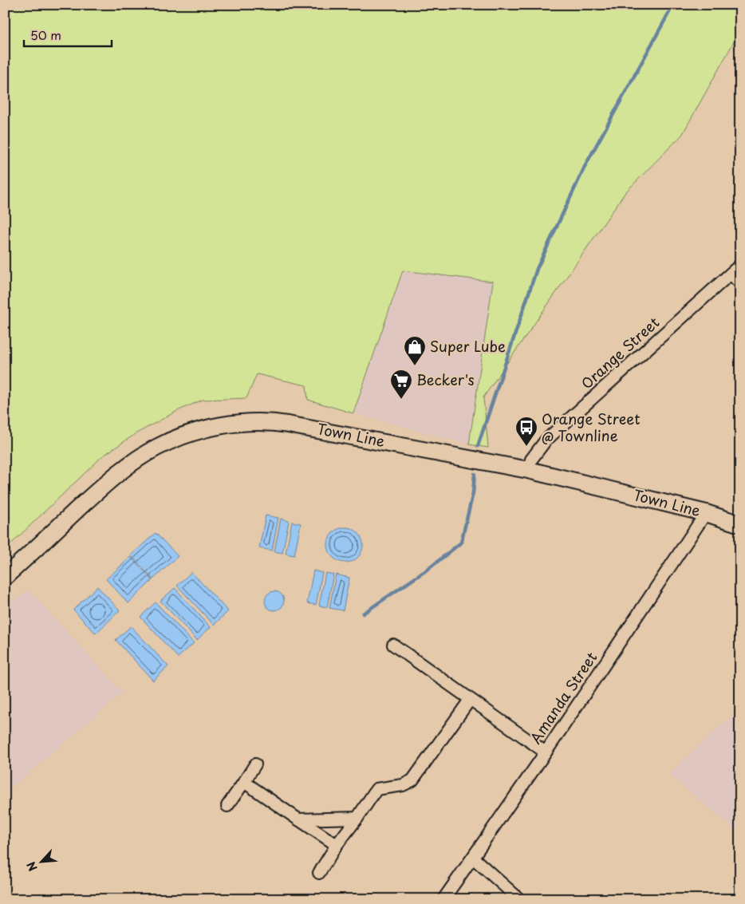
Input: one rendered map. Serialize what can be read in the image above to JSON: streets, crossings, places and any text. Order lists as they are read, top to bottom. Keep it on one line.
{"streets":{"main road":["Town Line"],"street":["Orange Street","Amanda Street"]},"crossings":[["Orange Street","Town Line"],["Town Line","Amanda Street"]],"places":{"shop":["Super Lube"],"supermarket":["Becker's"],"bus stop":["Orange Street @ Townline"]},"scale_bar":"50 m","north":"bottom left"}
